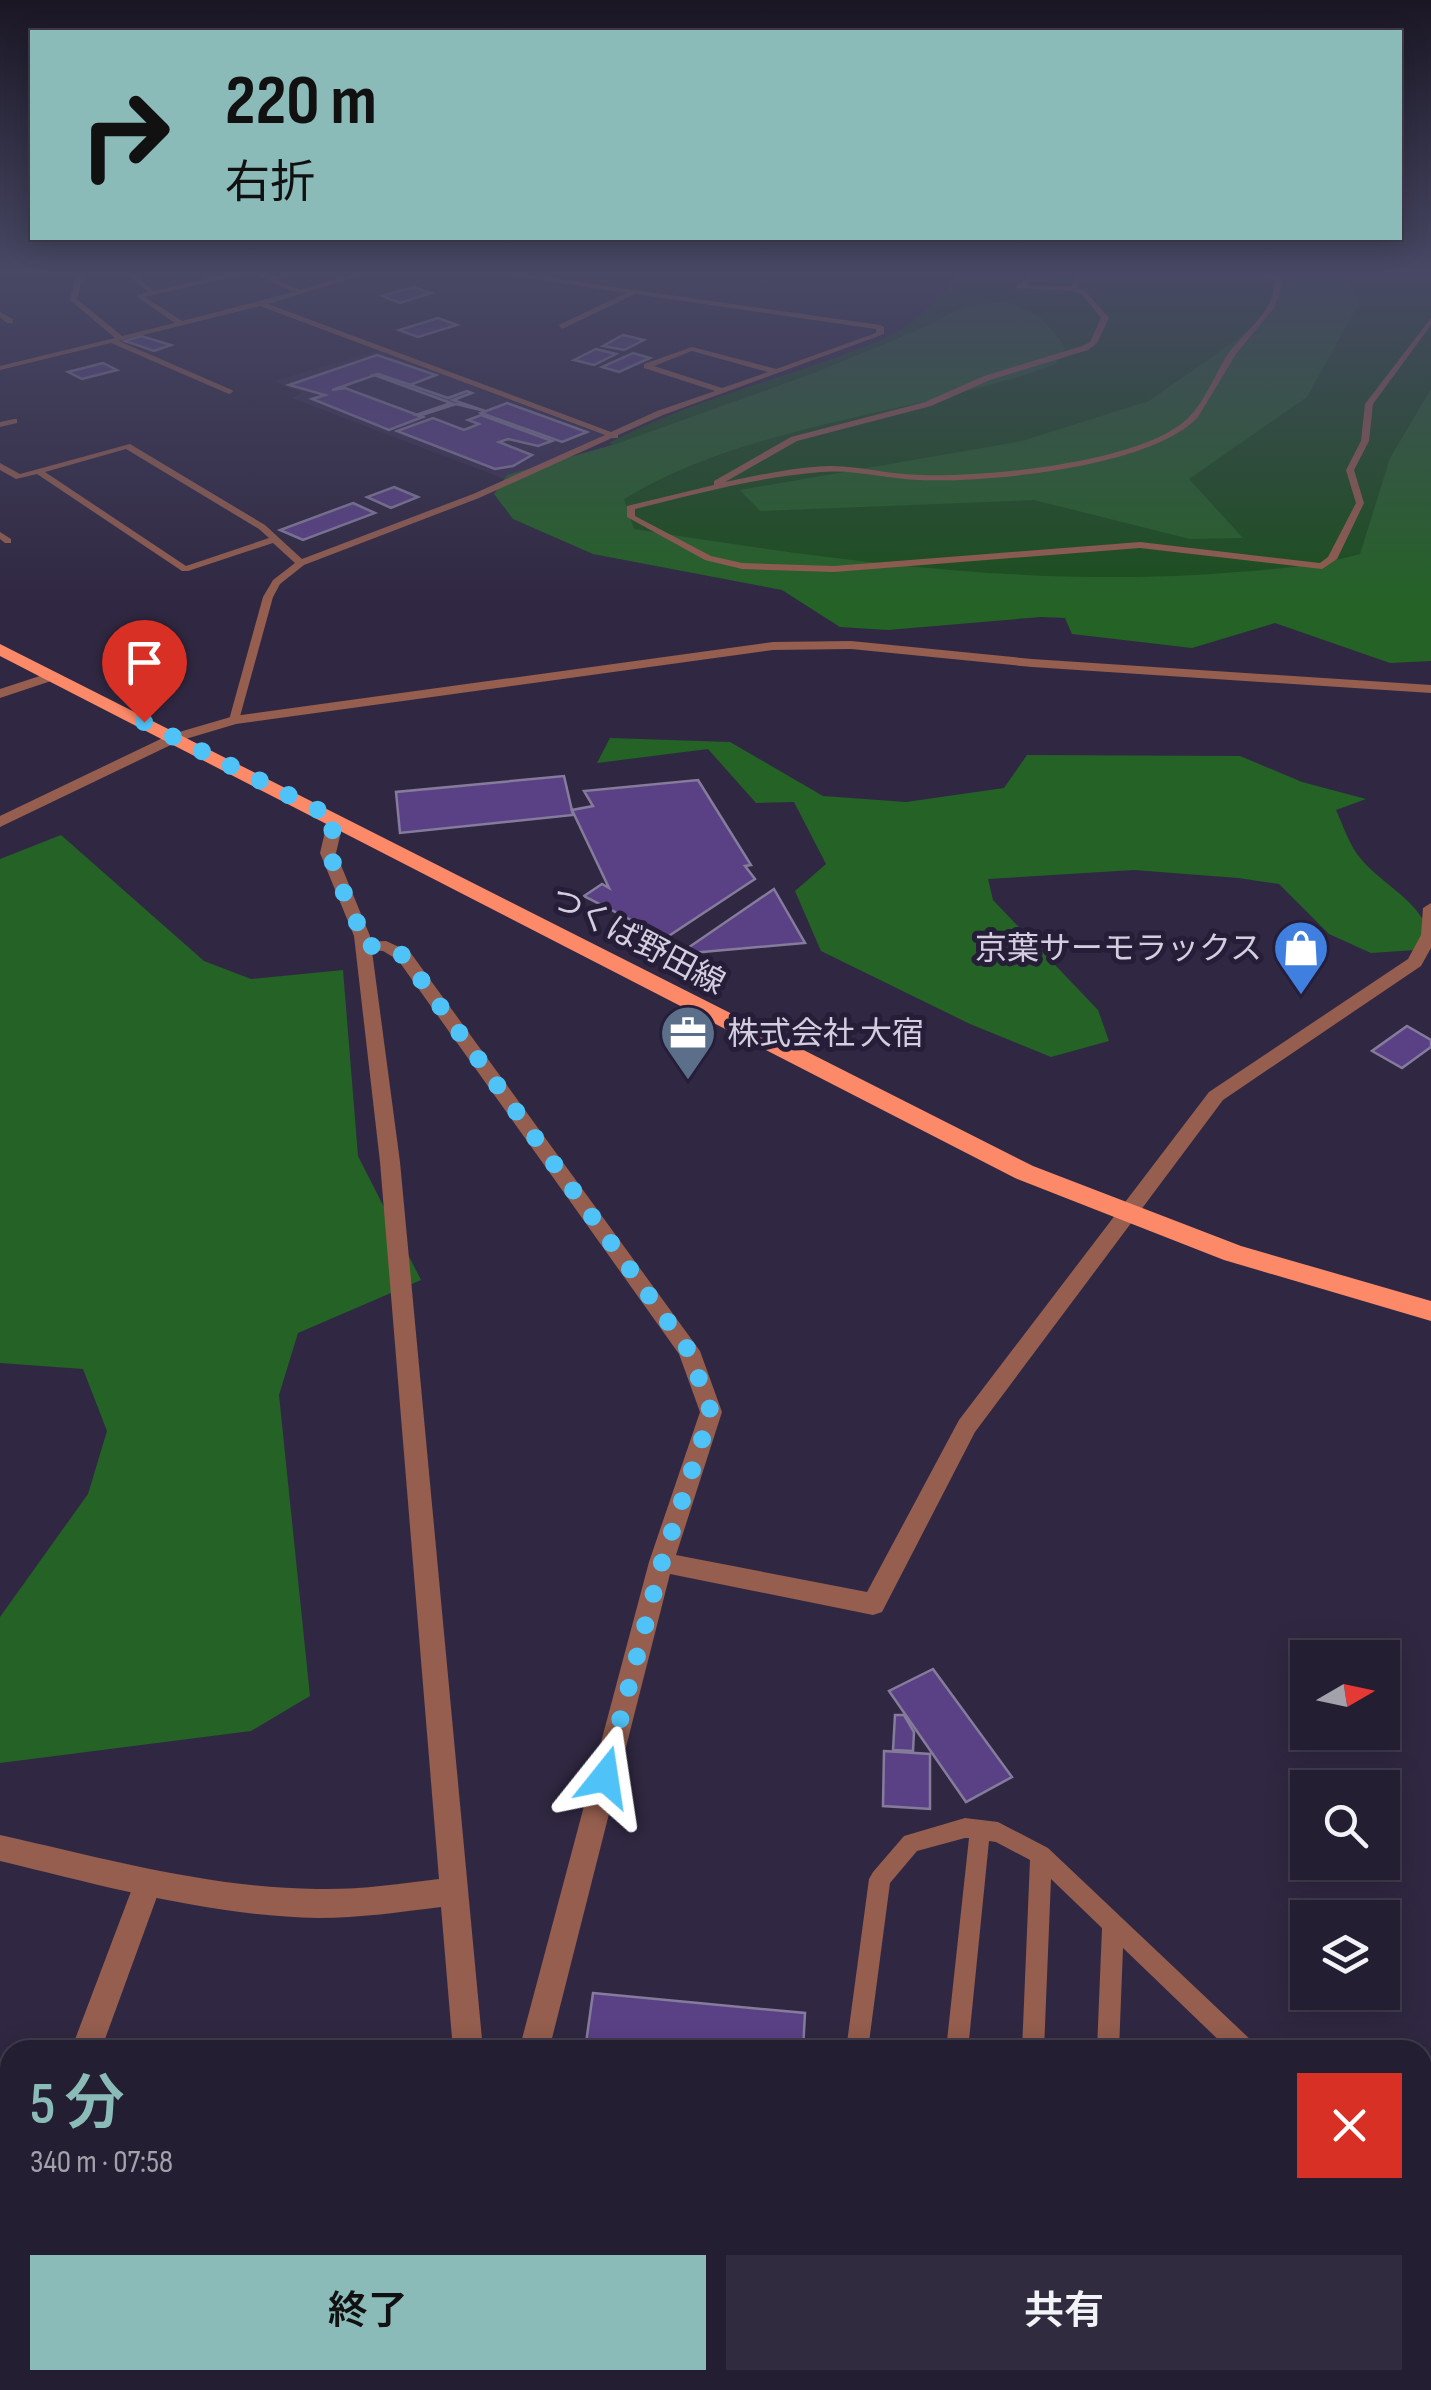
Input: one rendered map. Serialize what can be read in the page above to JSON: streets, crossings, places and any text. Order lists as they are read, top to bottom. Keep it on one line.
{"streets":{"main road":["つくば野田線"]},"places":{"shop":["京葉サーモラックス"],"office":["株式会社 大宿"]},"north":"right","page":{"turn":["220 m","右折"],"heading":["5 分","340 m · 07:58"],"buttons":["終了","共有"]}}
